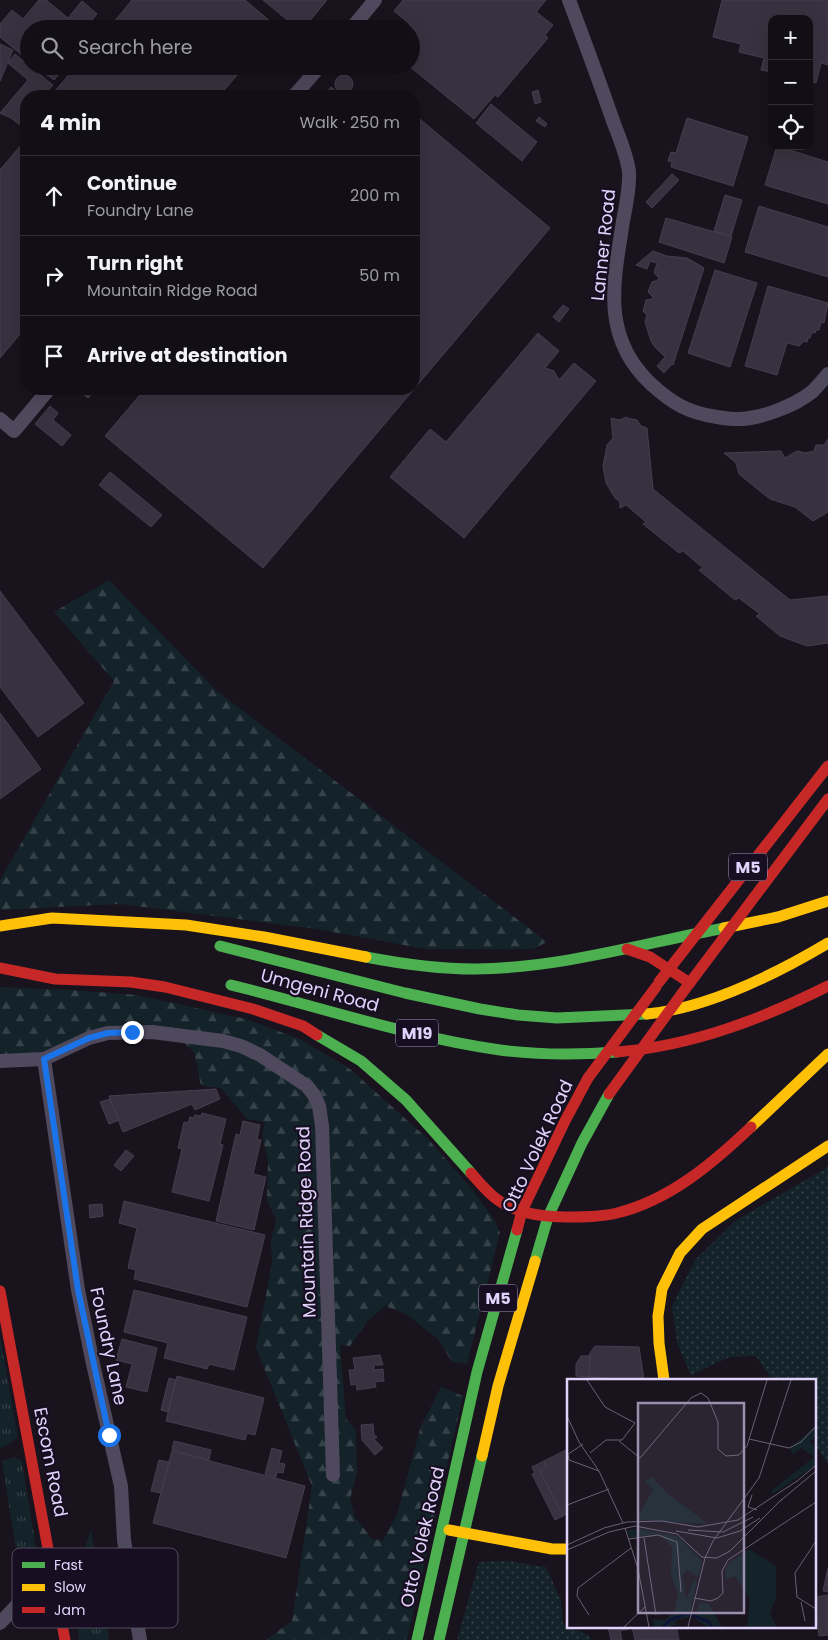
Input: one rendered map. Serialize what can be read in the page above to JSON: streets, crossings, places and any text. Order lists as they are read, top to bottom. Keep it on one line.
{"streets":{"main road":["M5","Umgeni Road","M19","Otto Volek Road","Escom Road"],"street":["Lanner Road","Mountain Ridge Road","Foundry Lane"]},"crossings":[["Mountain Ridge Road","Foundry Lane"]],"legend":["Fast","Slow","Jam"],"page":{"map_buttons":["+","−"],"search":"Search here","heading":["4 min","Walk · 250 m"],"list":[["Continue","Foundry Lane","200 m"],["Turn right","Mountain Ridge Road","50 m"],"Arrive at destination"]}}
